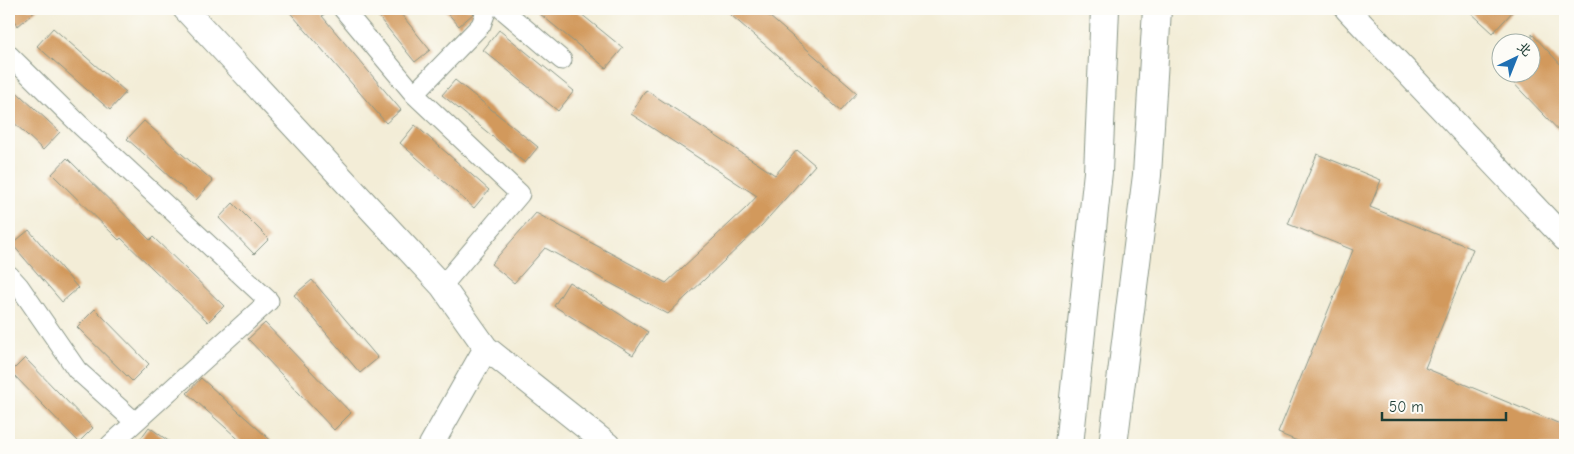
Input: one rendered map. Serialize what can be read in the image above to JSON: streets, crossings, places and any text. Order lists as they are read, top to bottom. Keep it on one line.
{"scale_bar":"50 m","north":"top right"}
